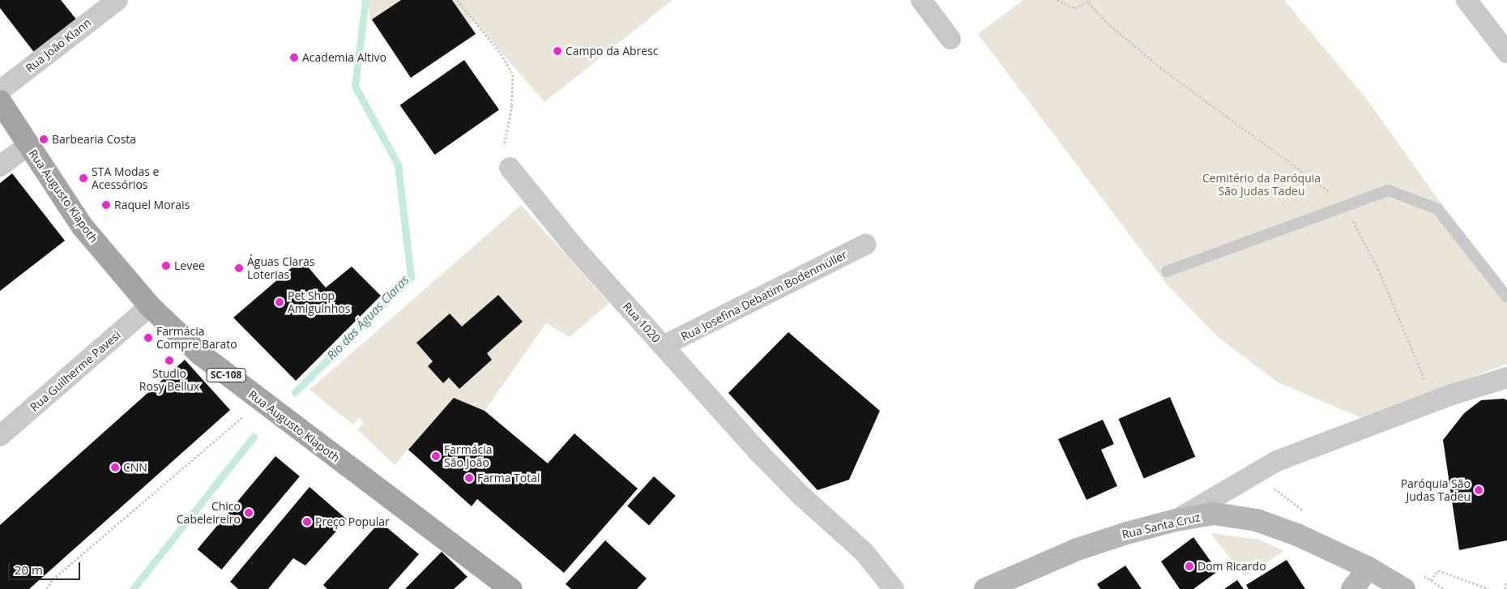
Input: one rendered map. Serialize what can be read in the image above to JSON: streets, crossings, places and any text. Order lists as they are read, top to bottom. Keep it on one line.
{"streets":{"main road":["Rua Augusto Klapoth","SC-108","Rua Santa Cruz"],"street":["Rua João Klann","Rua Josefina Debatim Bodenmüller","Rua 1020","Rua Guilherme Pavesi"]},"crossings":[["Rua Augusto Klapoth","Rua Guilherme Pavesi"],["Rua Josefina Debatim Bodenmüller","Rua 1020"]],"water":["Rio das Águas Claras"],"parks":["Cemitério da Paróquia São Judas Tadeu"],"places":["Campo da Abresc","Academia Altivo","Barbearia Costa","STA Modas e Acessórios","Raquel Morais","Levee","Águas Claras Loterias","Pet Shop Amiguinhos","Farmácia Compre Barato","Studio Rosy Bellux","Farmácia São João","CNN","Farma Total","Paróquia São Judas Tadeu","Chico Cabeleireiro","Preço Popular","Dom Ricardo"],"scale_bar":"20 m"}
